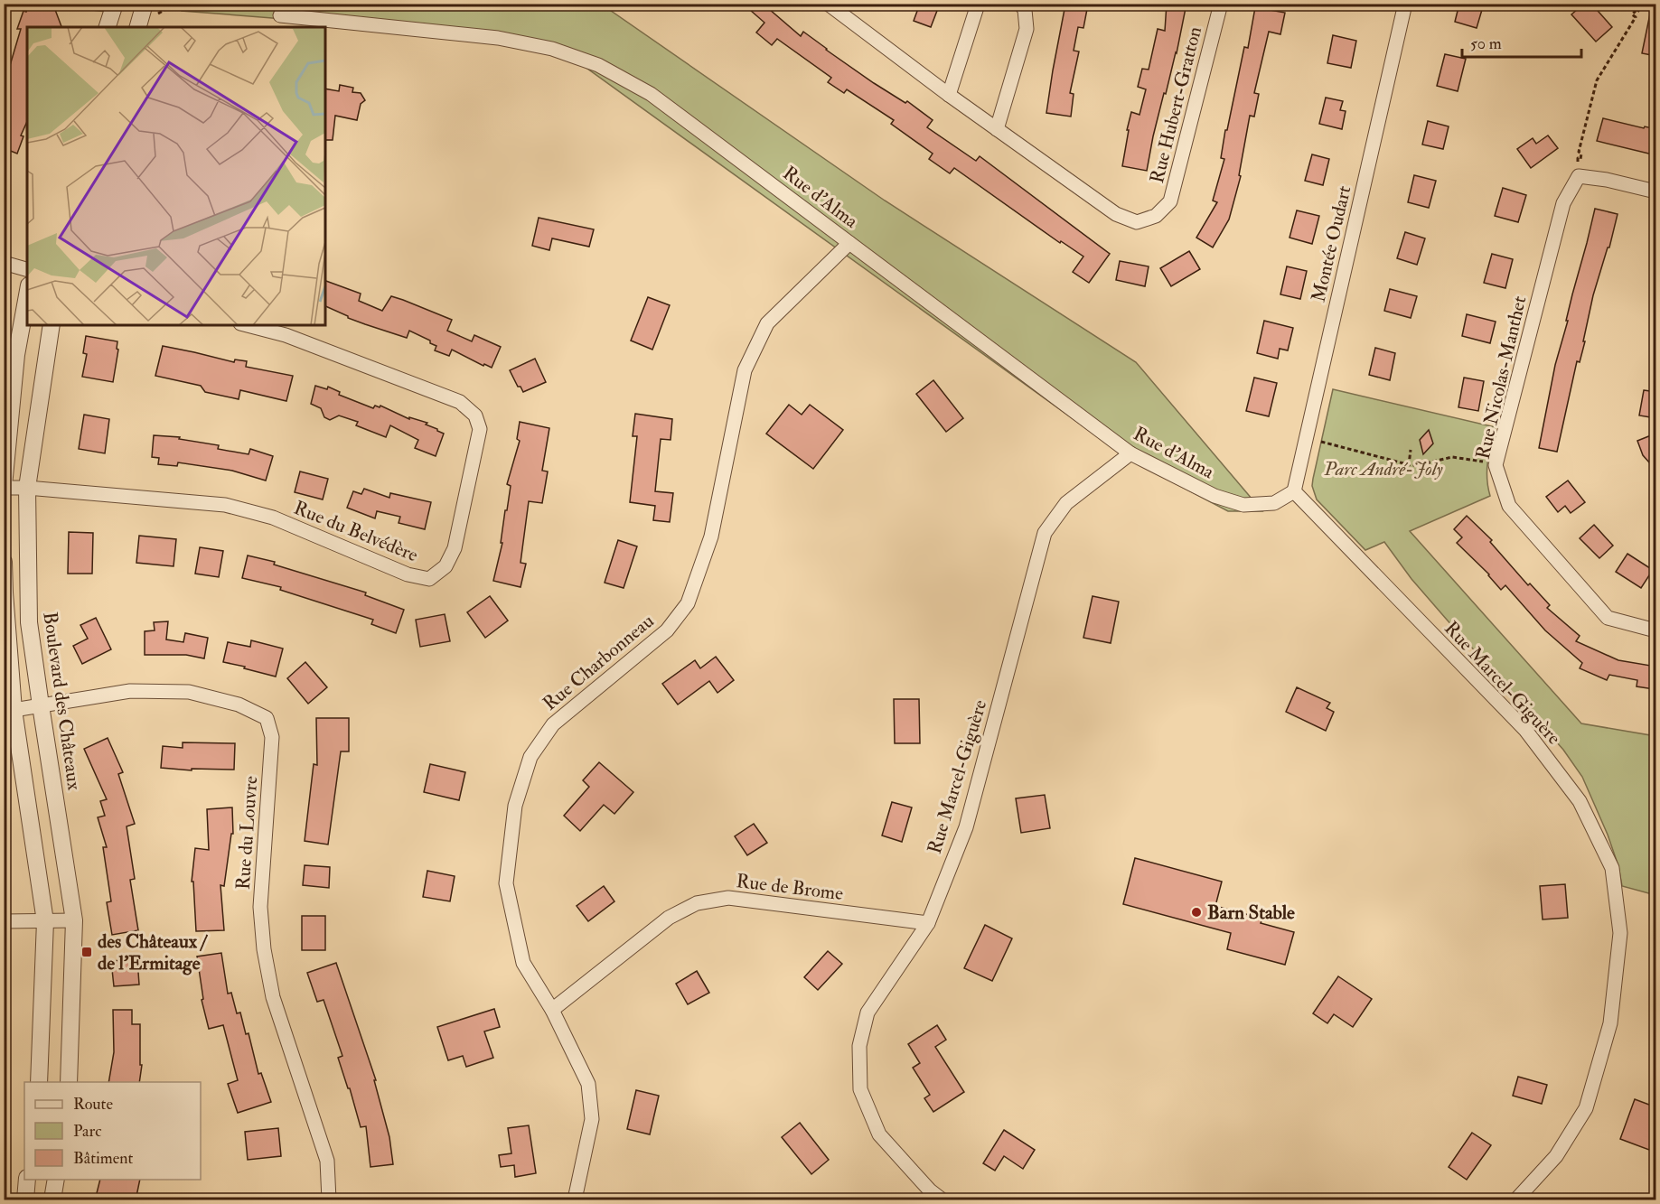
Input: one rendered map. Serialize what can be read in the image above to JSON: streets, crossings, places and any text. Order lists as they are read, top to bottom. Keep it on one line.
{"streets":{"street":["Rue Hubert-Gratton","Rue d'Alma","Montée Oudart","Rue Nicolas-Manthet","Rue du Belvédère","Rue Charbonneau","Rue Marcel-Giguère","Boulevard des Châteaux","Rue du Louvre","Rue de Brome"]},"crossings":[["Rue d'Alma","Montée Oudart"],["Rue d'Alma","Rue Charbonneau"],["Rue d'Alma","Rue Marcel-Giguère"],["Montée Oudart","Rue Marcel-Giguère"],["Rue du Belvédère","Boulevard des Châteaux"],["Rue Charbonneau","Rue de Brome"],["Rue Marcel-Giguère","Rue de Brome"],["Boulevard des Châteaux","Rue du Louvre"]],"parks":["Parc André-Joly"],"places":{"other":["Barn Stable"],"transit":["des Châteaux / de l'Ermitage"]},"legend":["Route","Parc","Bâtiment"],"scale_bar":"50 m"}
